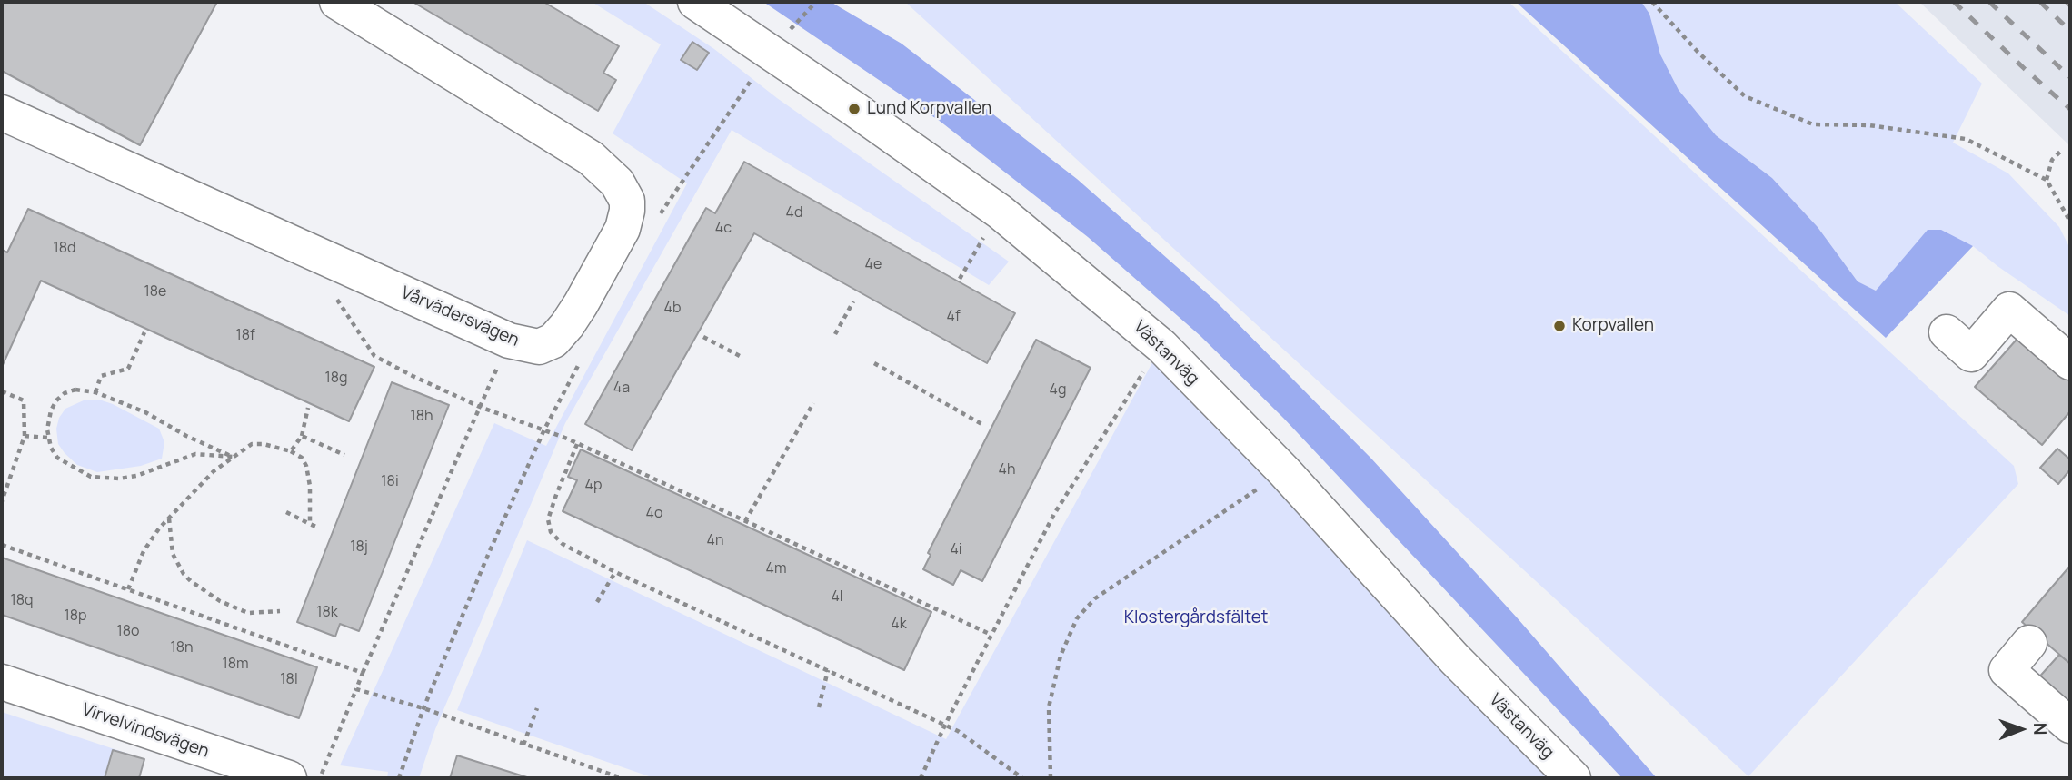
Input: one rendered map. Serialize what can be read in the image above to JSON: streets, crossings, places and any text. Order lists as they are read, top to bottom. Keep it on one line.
{"streets":{"street":["Vårvädersvägen","Västanväg","Virvelvindsvägen"]},"parks":["Klostergårdsfältet"],"places":["Lund Korpvallen","Korpvallen"],"house_numbers":["4d","4c","18d","4e","18e","4b","4f","18f","18g","4a","4g","18h","4h","18i","4p","4o","4n","18j","4i","4m","4l","18q","18k","18p","4k","18o","18n","18m","18l"],"north":"right"}
